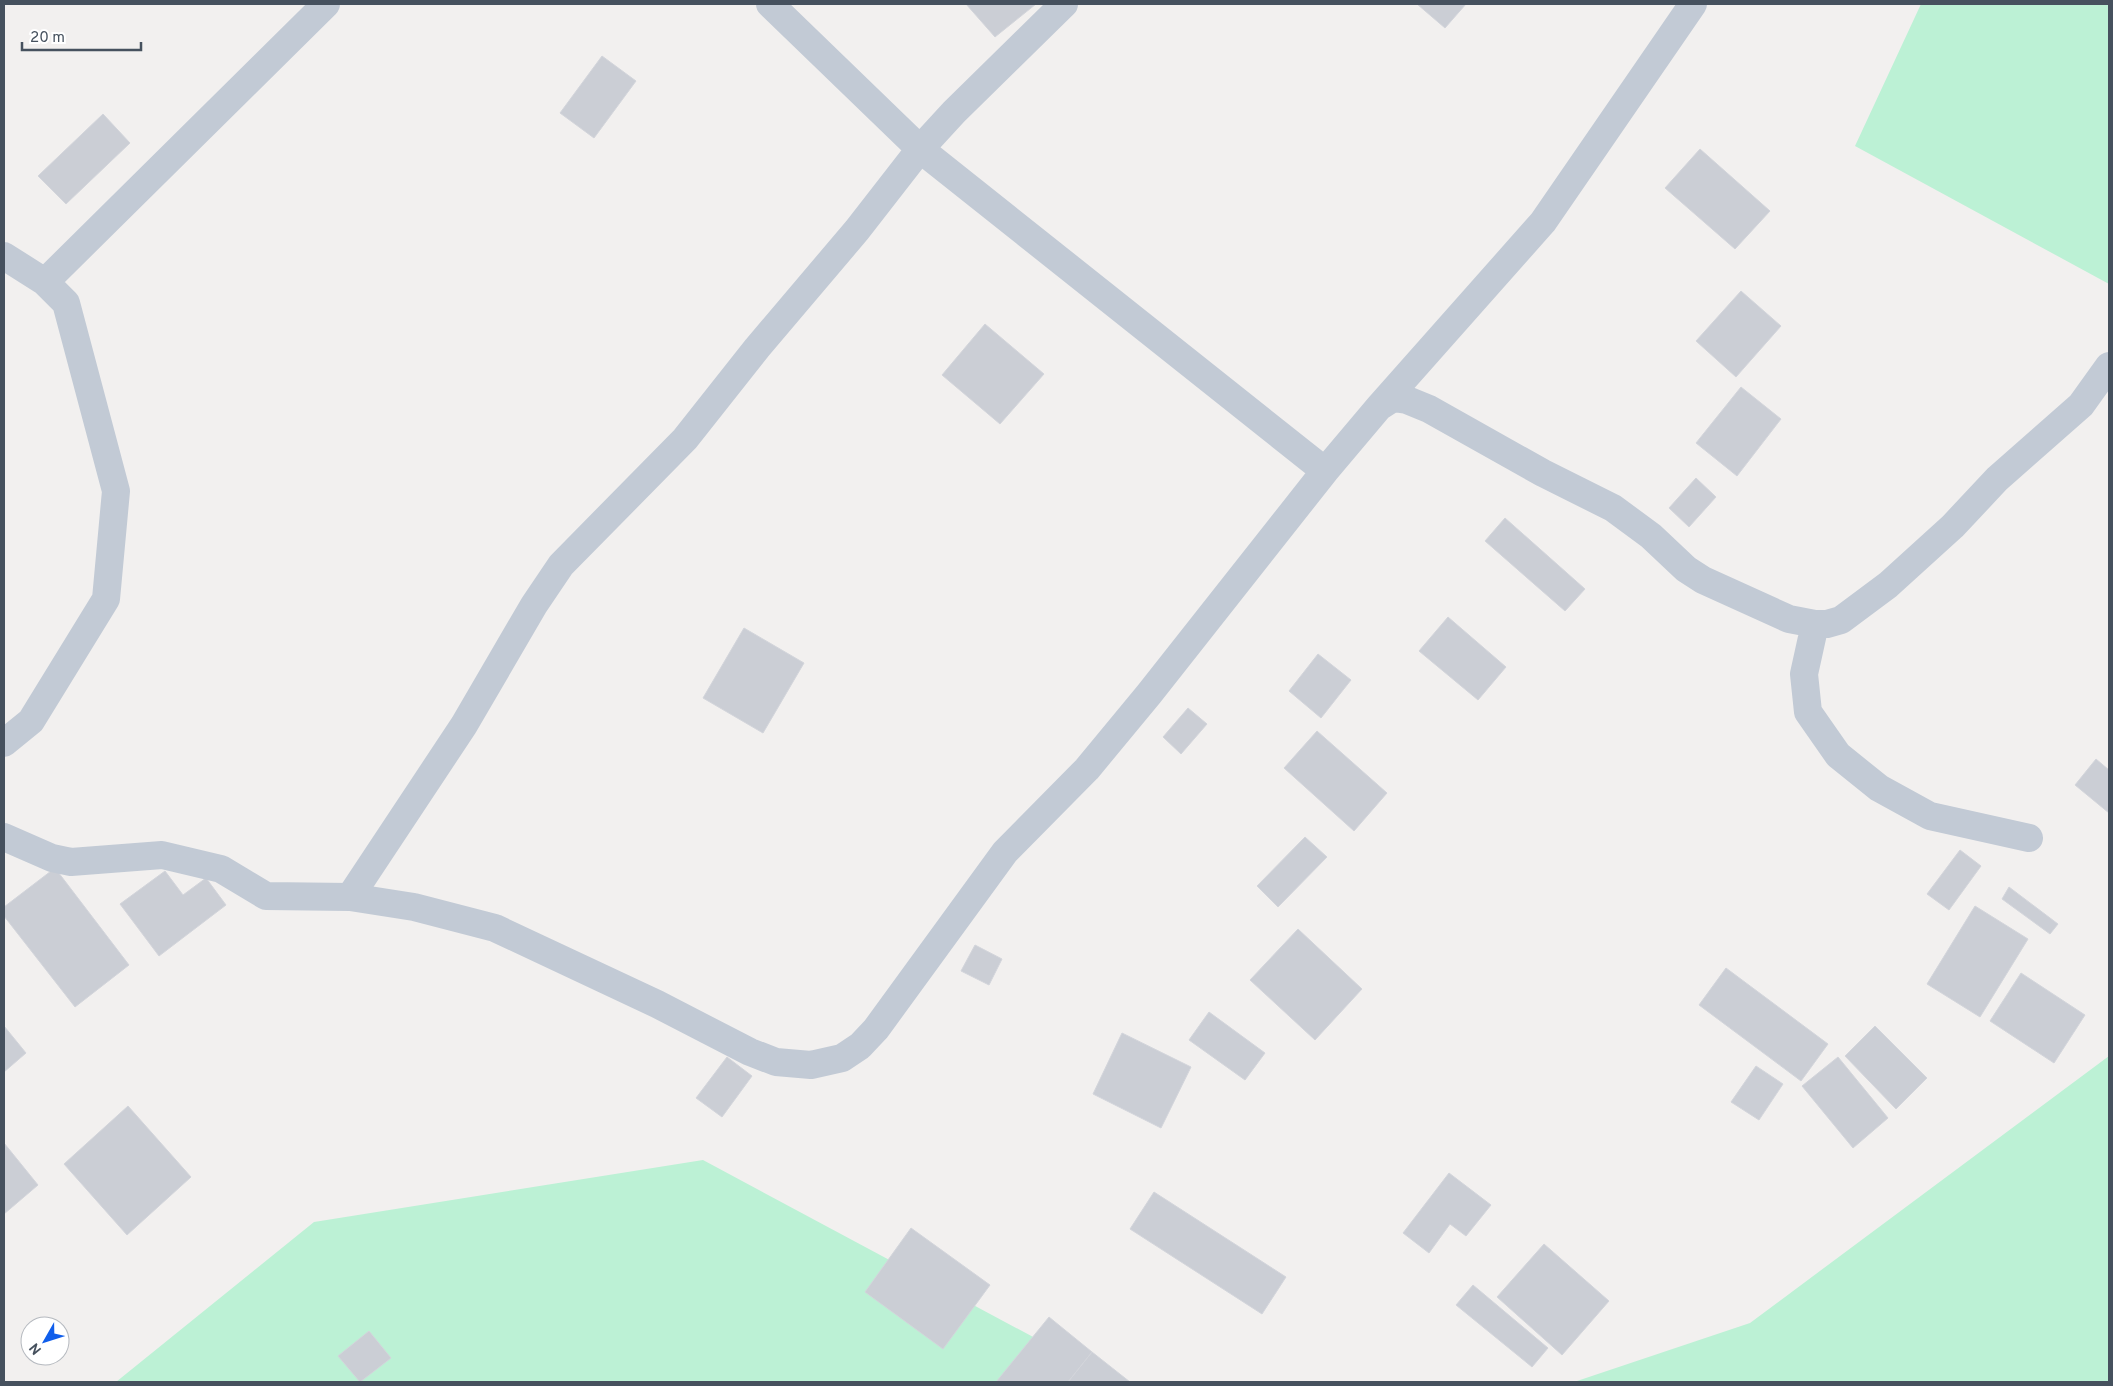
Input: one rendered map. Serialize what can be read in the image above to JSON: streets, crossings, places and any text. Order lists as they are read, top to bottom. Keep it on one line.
{"scale_bar":"20 m","north":"bottom left"}
